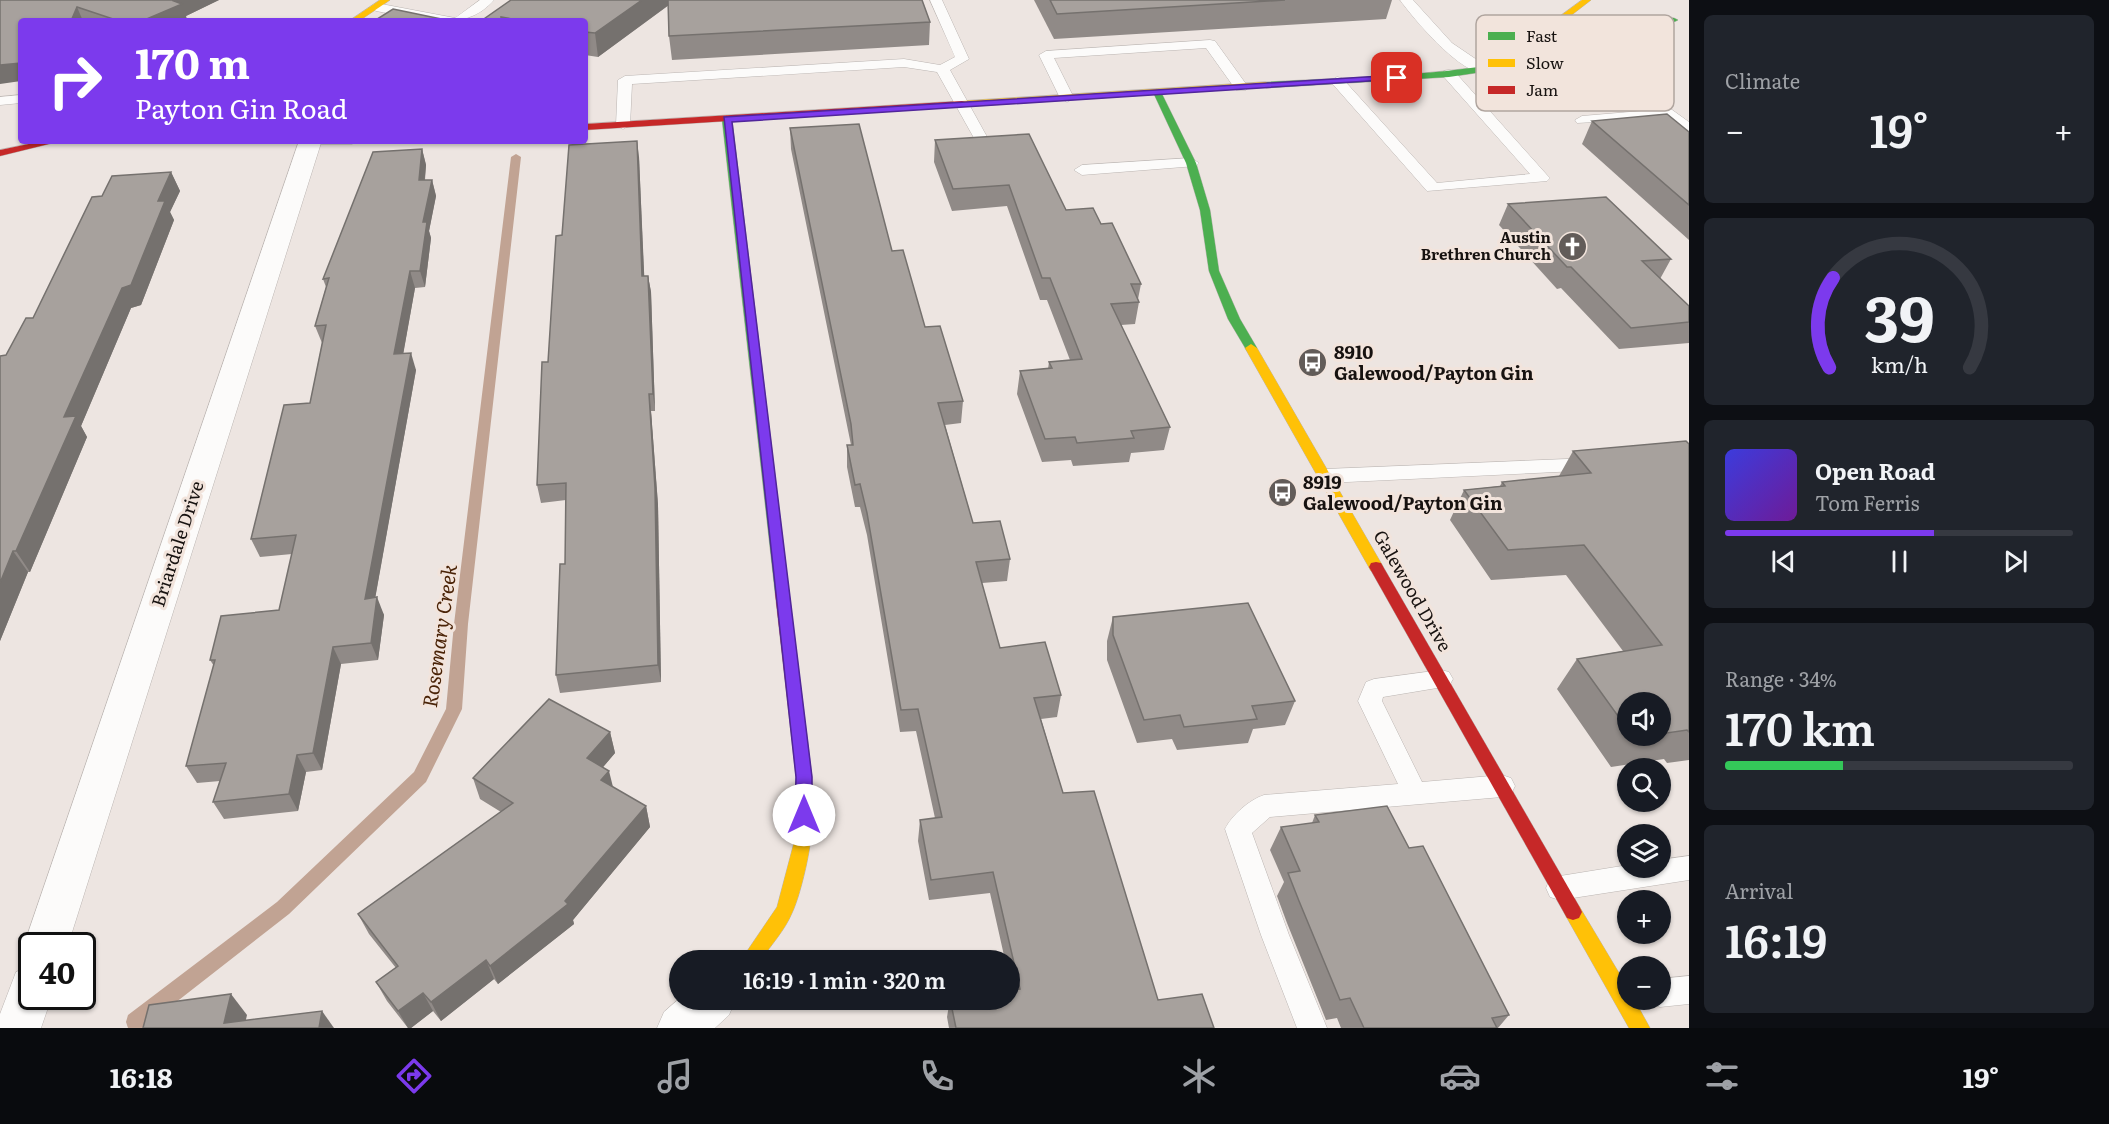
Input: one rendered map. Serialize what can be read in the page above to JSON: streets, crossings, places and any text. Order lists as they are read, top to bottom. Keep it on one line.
{"streets":{"street":["Briardale Drive","Galewood Drive"]},"water":["Rosemary Creek"],"places":{"church":["Austin Brethren Church"],"bus stop":["8910 Galewood/Payton Gin","8919 Galewood/Payton Gin"]},"legend":["Fast","Slow","Jam"],"page":{"tile":["Climate",["Range · 34%","170 km"],["Arrival","16:19"]],"turn":["170 m","Payton Gin Road"],"heat":["−","19°","+"],"song":["Open Road","Tom Ferris"],"map_buttons":["+","−"],"limit":"40","trip":"16:19 · 1 min · 320 m","tabs":["16:18","19°"],"gauge":["39","km/h"]}}
